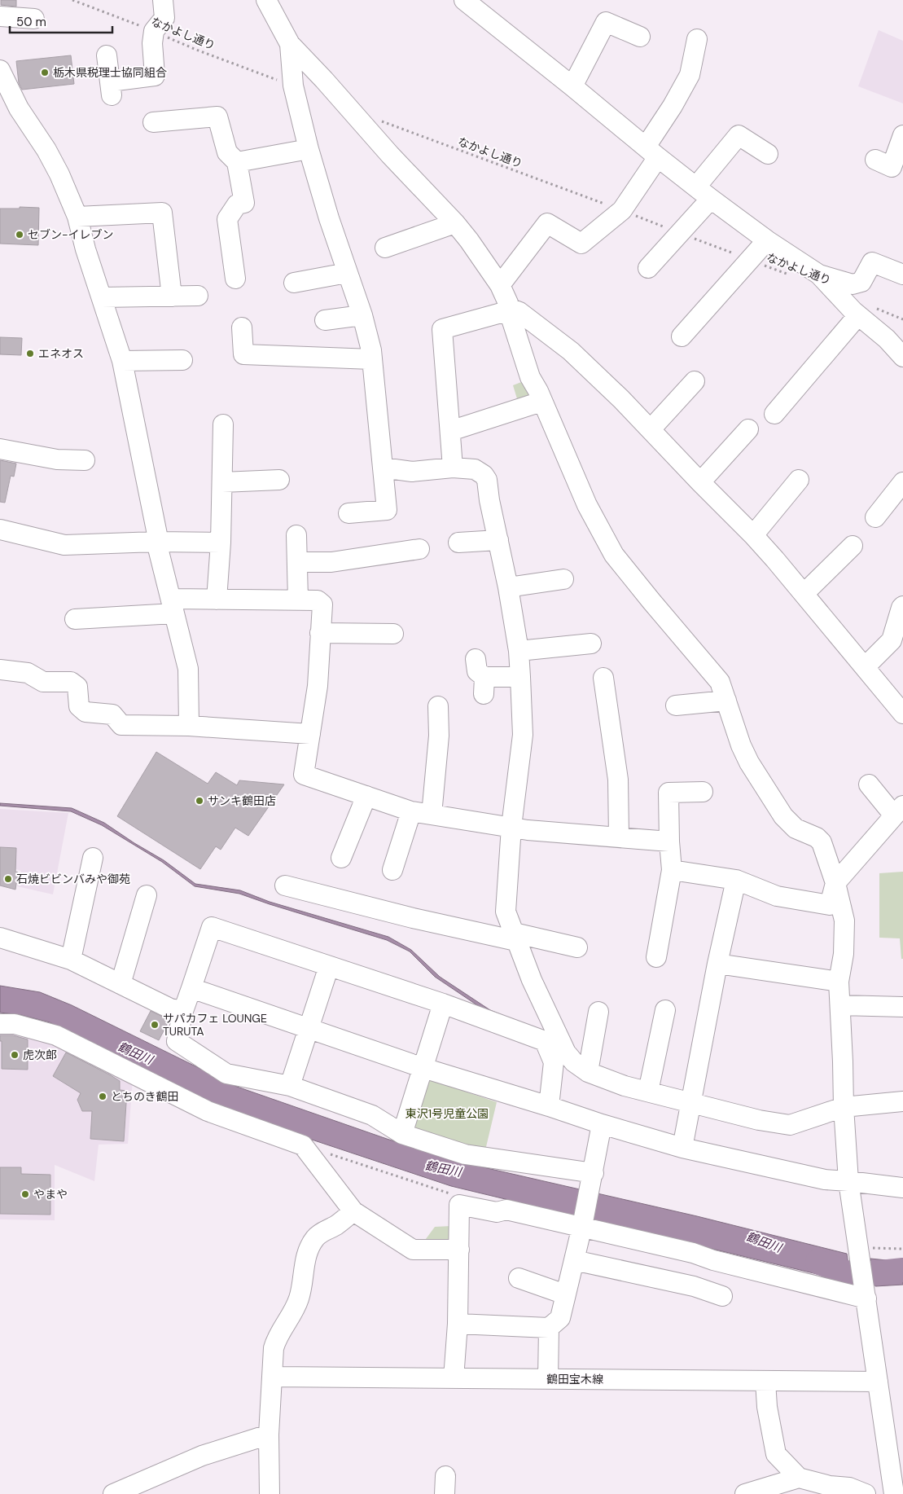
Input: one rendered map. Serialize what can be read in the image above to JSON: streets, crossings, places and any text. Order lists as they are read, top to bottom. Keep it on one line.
{"streets":{"street":["鶴田宝木線"],"path":["なかよし通り"]},"water":["鶴田川"],"parks":["東沢1号児童公園"],"places":["栃木県税理士協同組合","セブン-イレブン","エネオス","サンキ鶴田店","石焼ビビンバみや御苑","サパカフェ LOUNGE TURUTA","虎次郎","とちのき鶴田","やまや"],"scale_bar":"50 m"}
